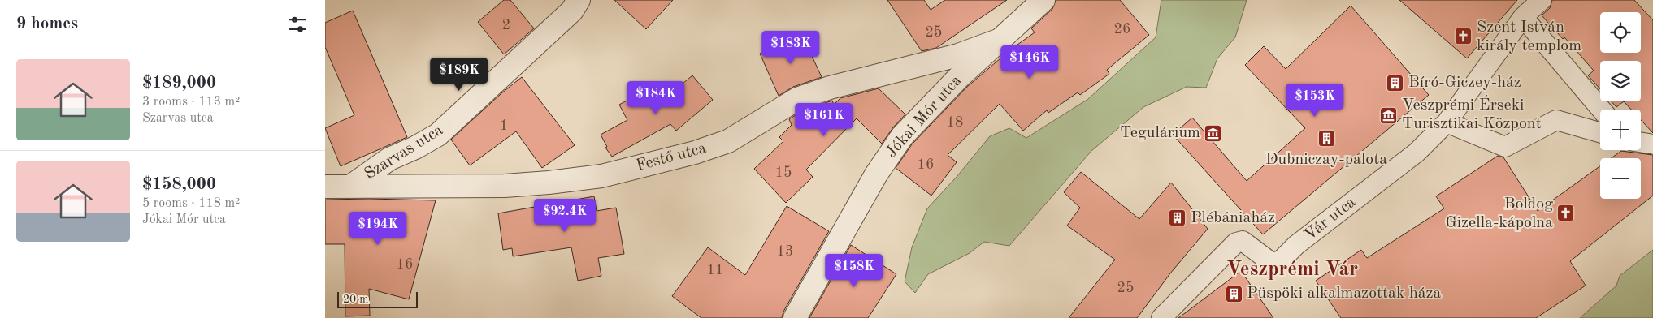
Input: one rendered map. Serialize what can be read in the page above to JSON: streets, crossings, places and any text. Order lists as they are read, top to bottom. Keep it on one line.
{"streets":{"street":["Jókai Mór utca","Szarvas utca","Festő utca","Vár utca"]},"crossings":[["Jókai Mór utca","Festő utca"],["Szarvas utca","Festő utca"]],"districts":["Veszprémi Vár"],"places":{"church":["Szent István király templom","Boldog Gizella-kápolna"],"building":["Bíró-Giczey-ház","Dubniczay-palota","Plébániaház","Püspöki alkalmazottak háza"],"museum":["Veszprémi Érseki Turisztikai Központ","Tegulárium"]},"house_numbers":["2","26","25","18","1","16","15","13","16","11","25"],"scale_bar":"20 m","page":{"heading":"9 homes","map_buttons":["+","−"],"price":["$183K","$146K","$189K","$184K","$153K","$161K","$92.4K","$194K","$158K"],"list":[{"name":"$189,000","note":"3 rooms · 113 m² · Szarvas utca"},{"name":"$158,000","note":"5 rooms · 118 m² · Jókai Mór utca"}],"scale":"20 m"}}
